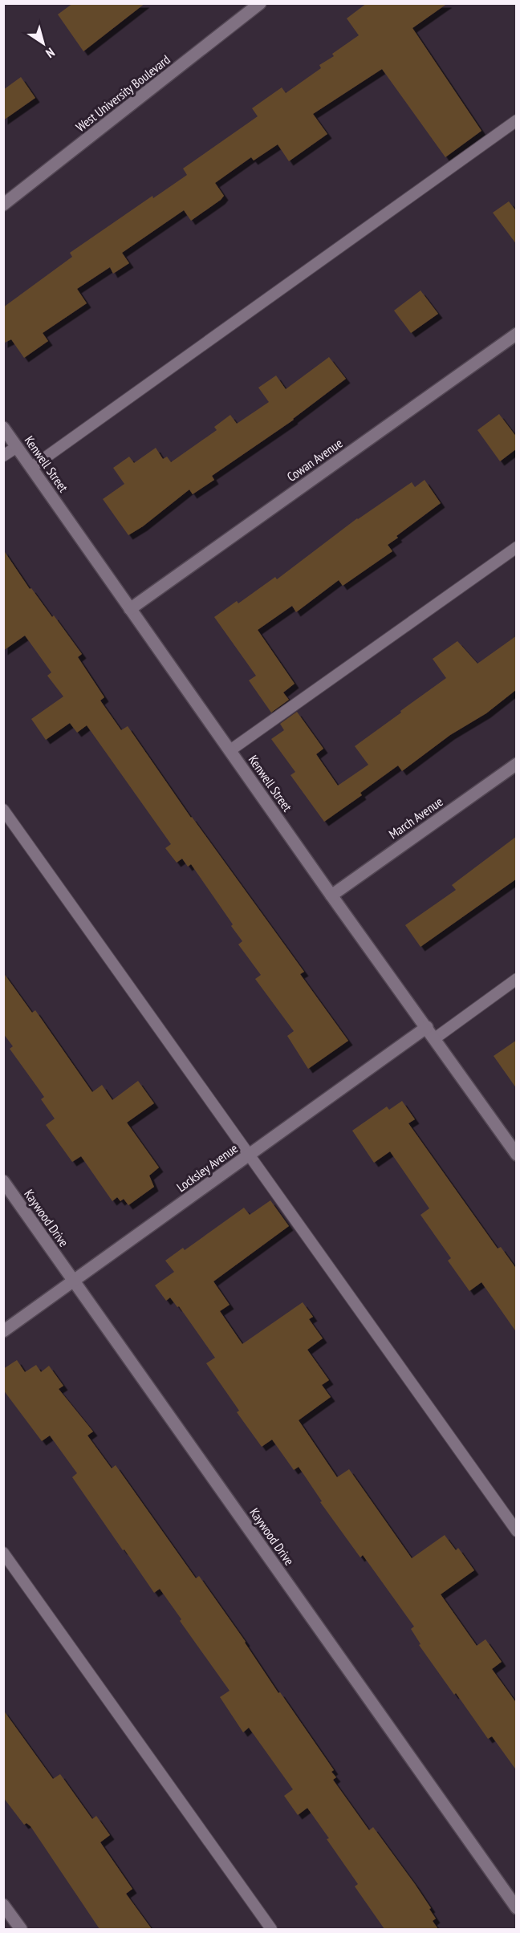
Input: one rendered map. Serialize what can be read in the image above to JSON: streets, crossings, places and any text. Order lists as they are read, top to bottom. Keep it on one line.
{"streets":{"street":["West University Boulevard","Cowan Avenue","Kenwell Street","March Avenue","Locksley Avenue","Kaywood Drive"]},"crossings":[["Cowan Avenue","Kenwell Street"],["Kenwell Street","March Avenue"],["Kenwell Street","Locksley Avenue"],["Locksley Avenue","Kaywood Drive"]],"north":"bottom right"}
